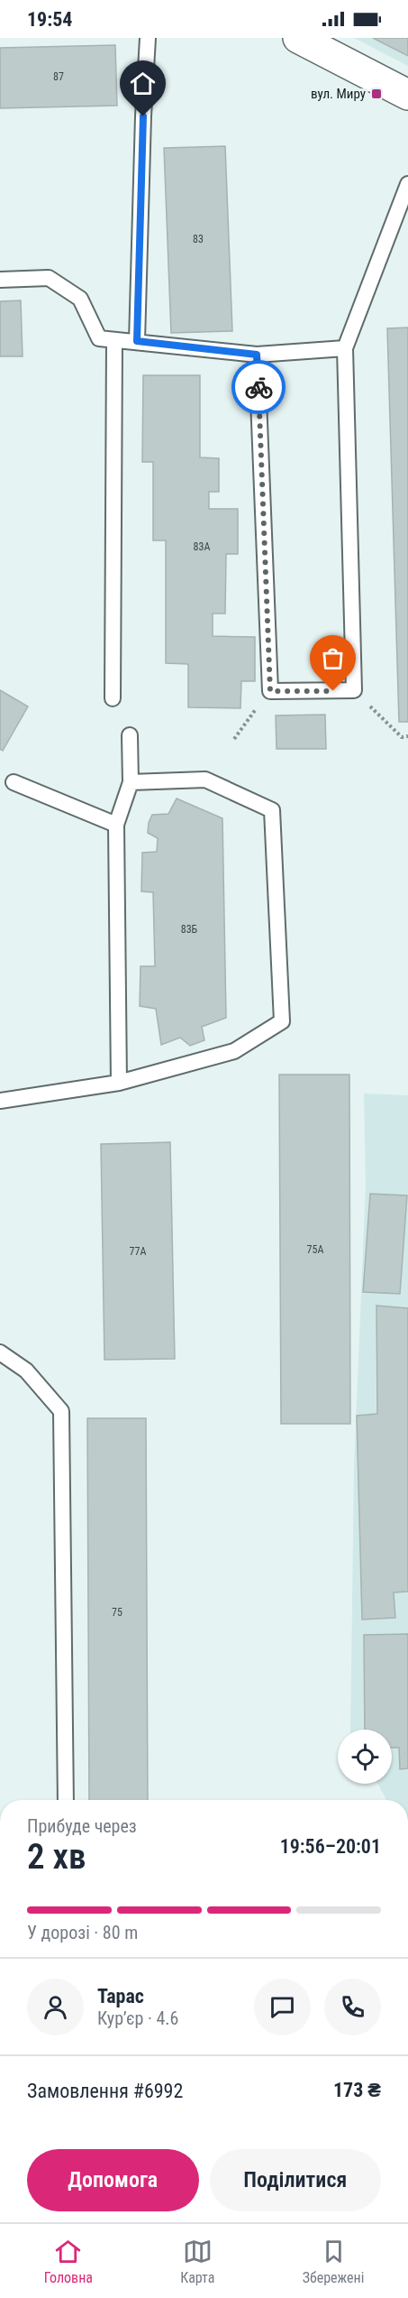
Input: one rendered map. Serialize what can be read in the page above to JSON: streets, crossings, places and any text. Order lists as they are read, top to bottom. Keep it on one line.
{"places":{"transit":["вул. Миру"]},"house_numbers":["87","83","83А","83Б","75А","77А","75"],"page":{"status":"19:54","heading":["2 хв","Прибуде через","19:56–20:01"],"panel":["Тарас","Кур’єр · 4.6","Замовлення #6992","173 ₴"],"bar":"У дорозі · 80 m","buttons":["Допомога","Поділитися"],"tabs":["Головна","Карта","Збережені"]}}
